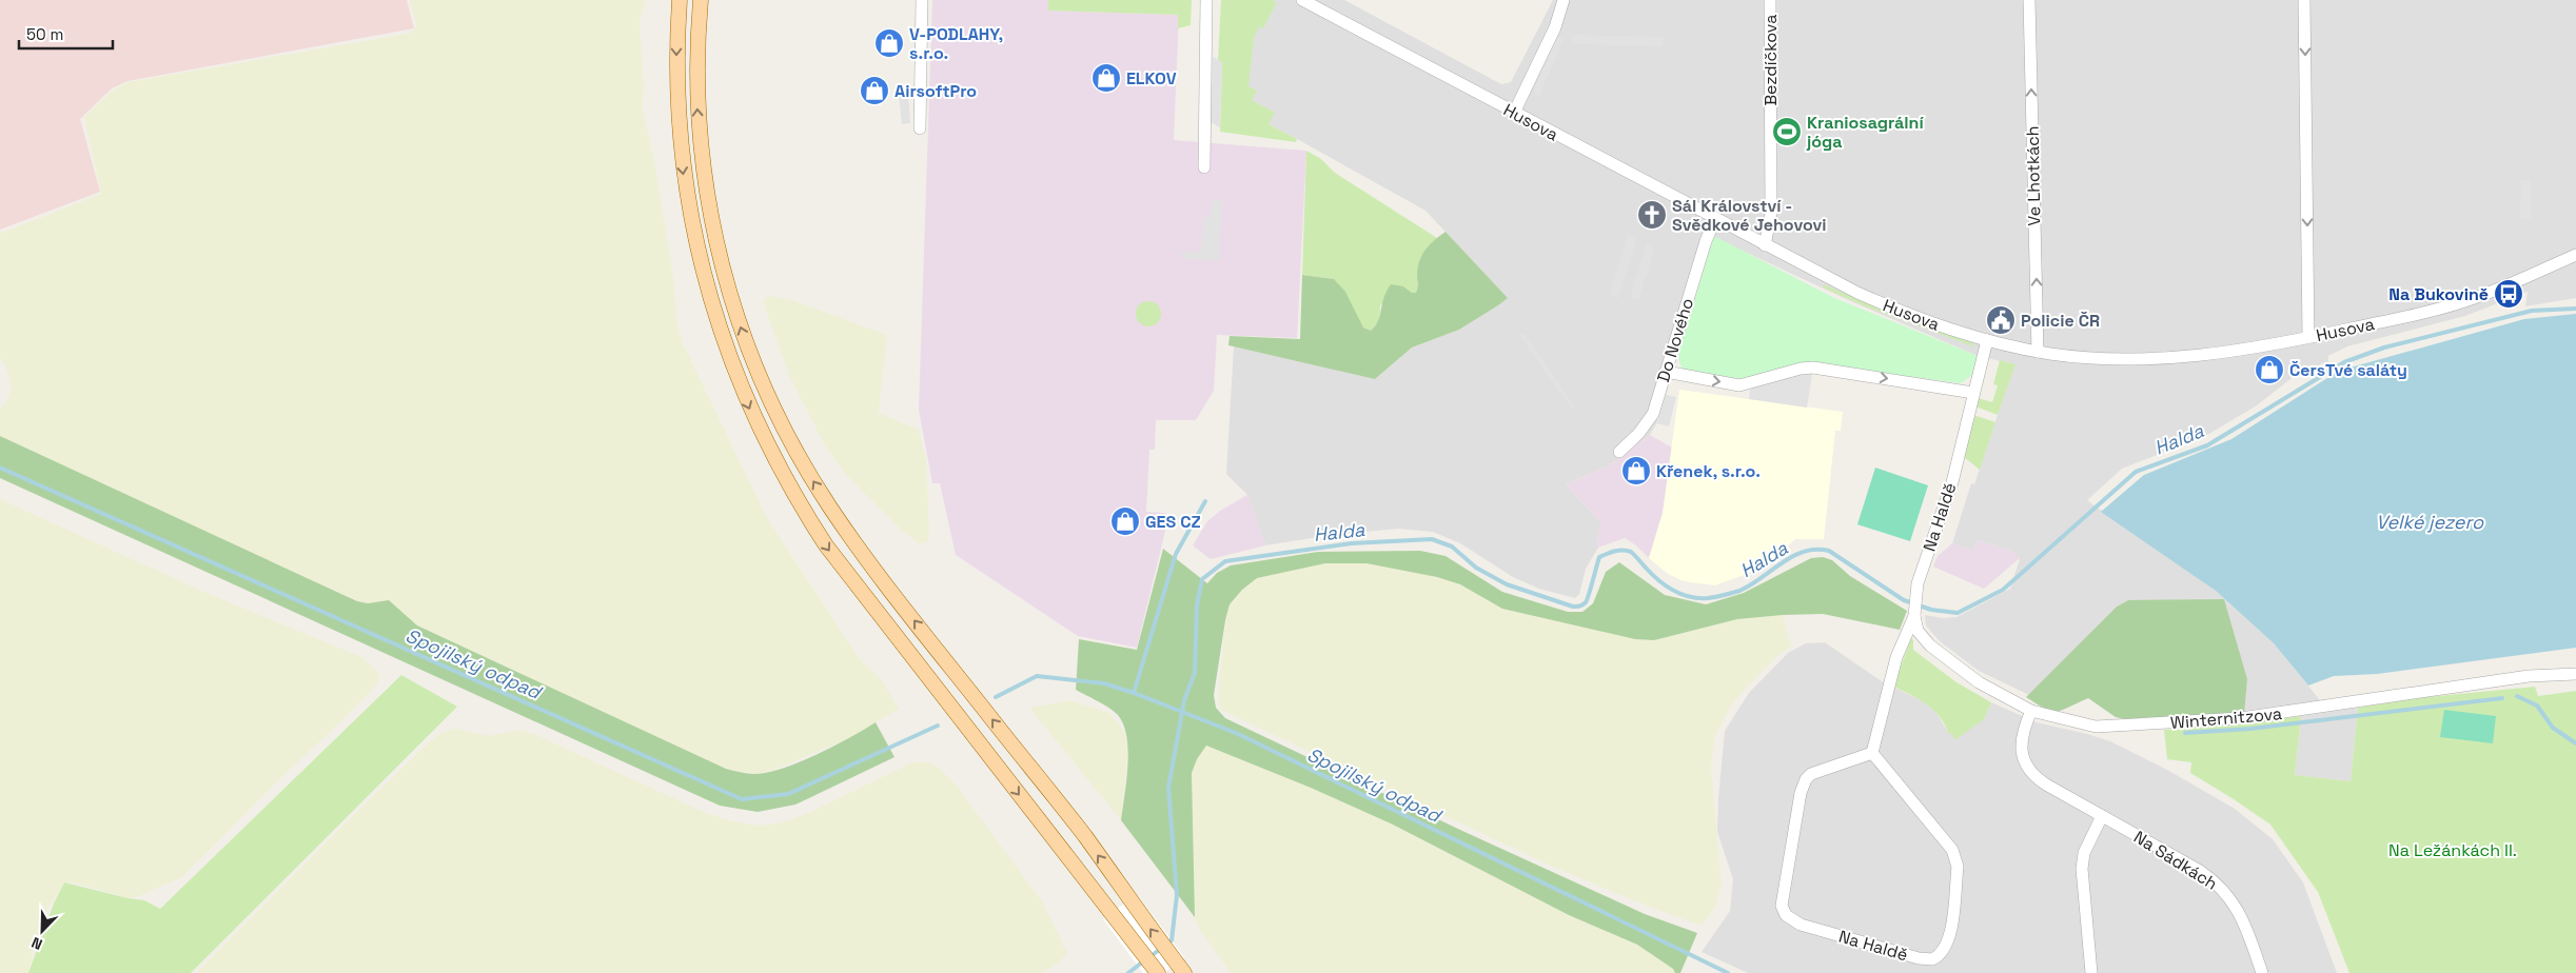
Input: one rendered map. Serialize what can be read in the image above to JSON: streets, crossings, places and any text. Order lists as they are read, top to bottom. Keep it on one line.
{"streets":{"street":["Bezdíčkova","Husova","Ve Lhotkách","Do Nového","Na Haldě","Winternitzova","Na Sádkách"]},"crossings":[["Bezdíčkova","Husova"],["Husova","Ve Lhotkách"],["Husova","Do Nového"],["Husova","Na Haldě"],["Na Haldě","Winternitzova"],["Winternitzova","Na Sádkách"]],"one_way":["Ve Lhotkách"],"water":["Halda","Velké jezero","Spojilský odpad"],"parks":["Na Ležánkách II."],"places":{"shop":["V-PODLAHY, s.r.o.","ELKOV","AirsoftPro","ČersTvé saláty","Křenek, s.r.o.","GES CZ"],"sports":["Kraniosagrální jóga"],"church":["Sál Království - Svědkové Jehovovi"],"bus stop":["Na Bukovině"],"public building":["Policie ČR"]},"scale_bar":"50 m","north":"bottom left"}
